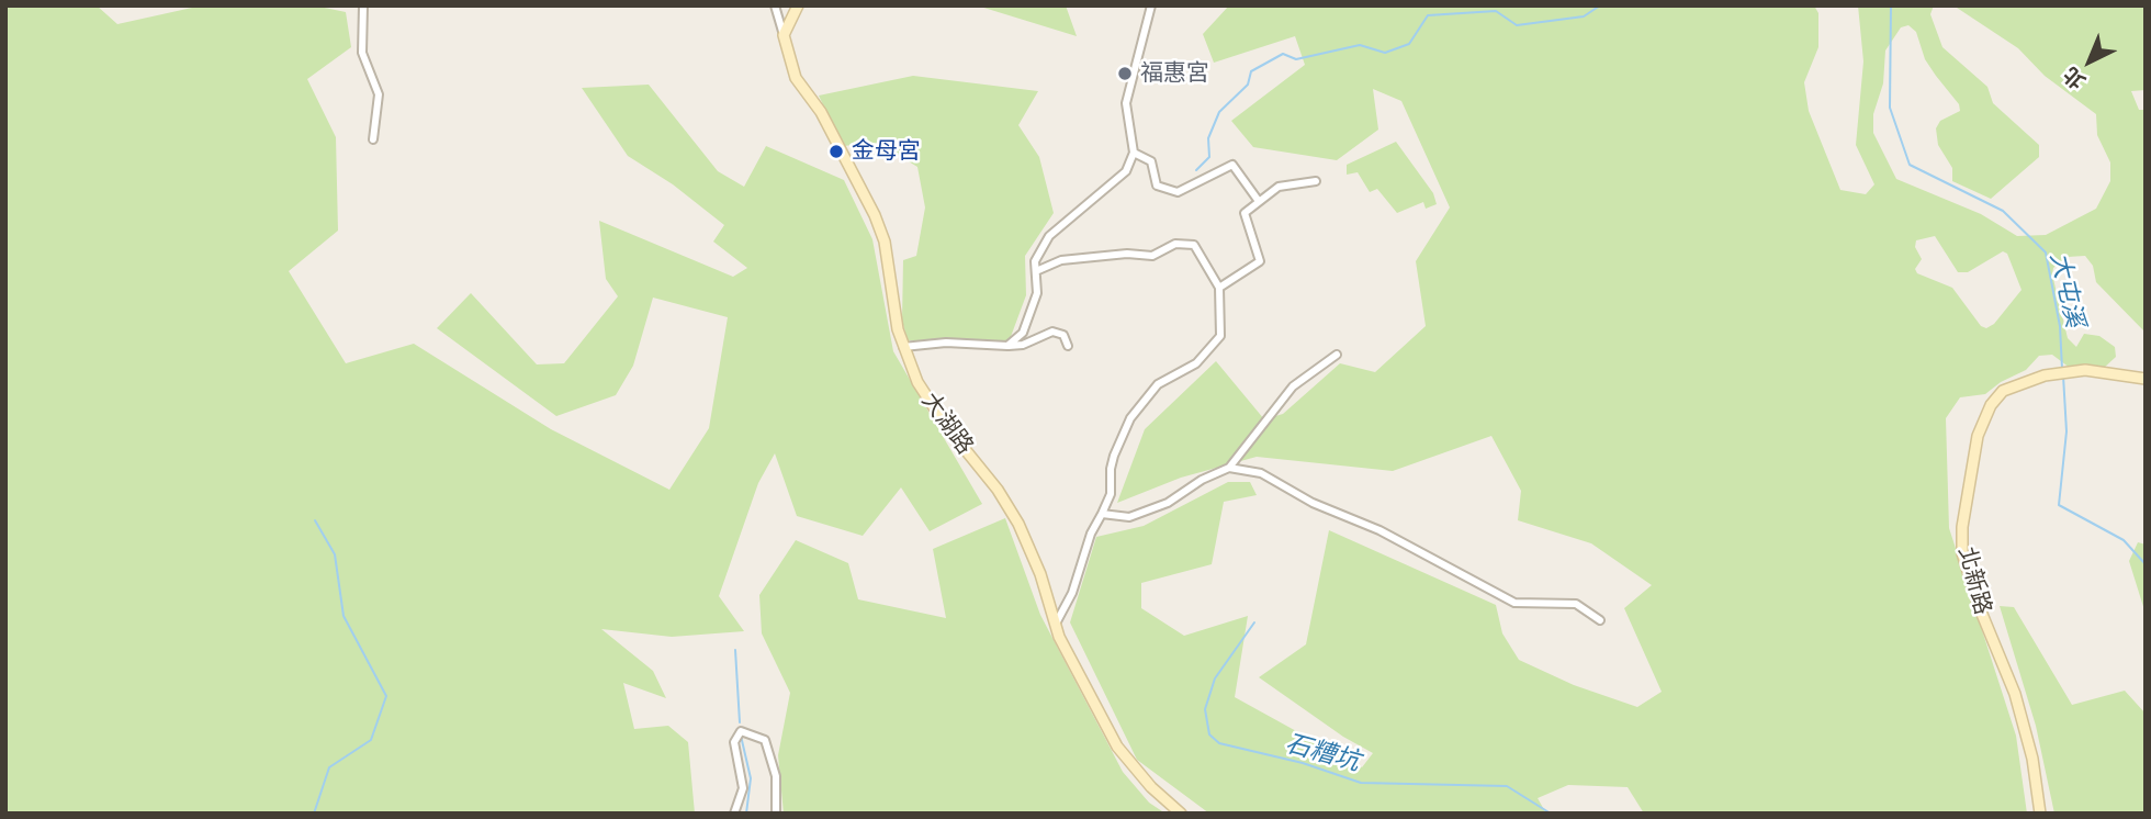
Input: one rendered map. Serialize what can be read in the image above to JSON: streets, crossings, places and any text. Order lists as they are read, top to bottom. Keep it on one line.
{"streets":{"street":["大湖路","北新路"]},"water":["大屯溪","石糟坑"],"places":["福惠宮","金母宮"],"north":"bottom left"}
